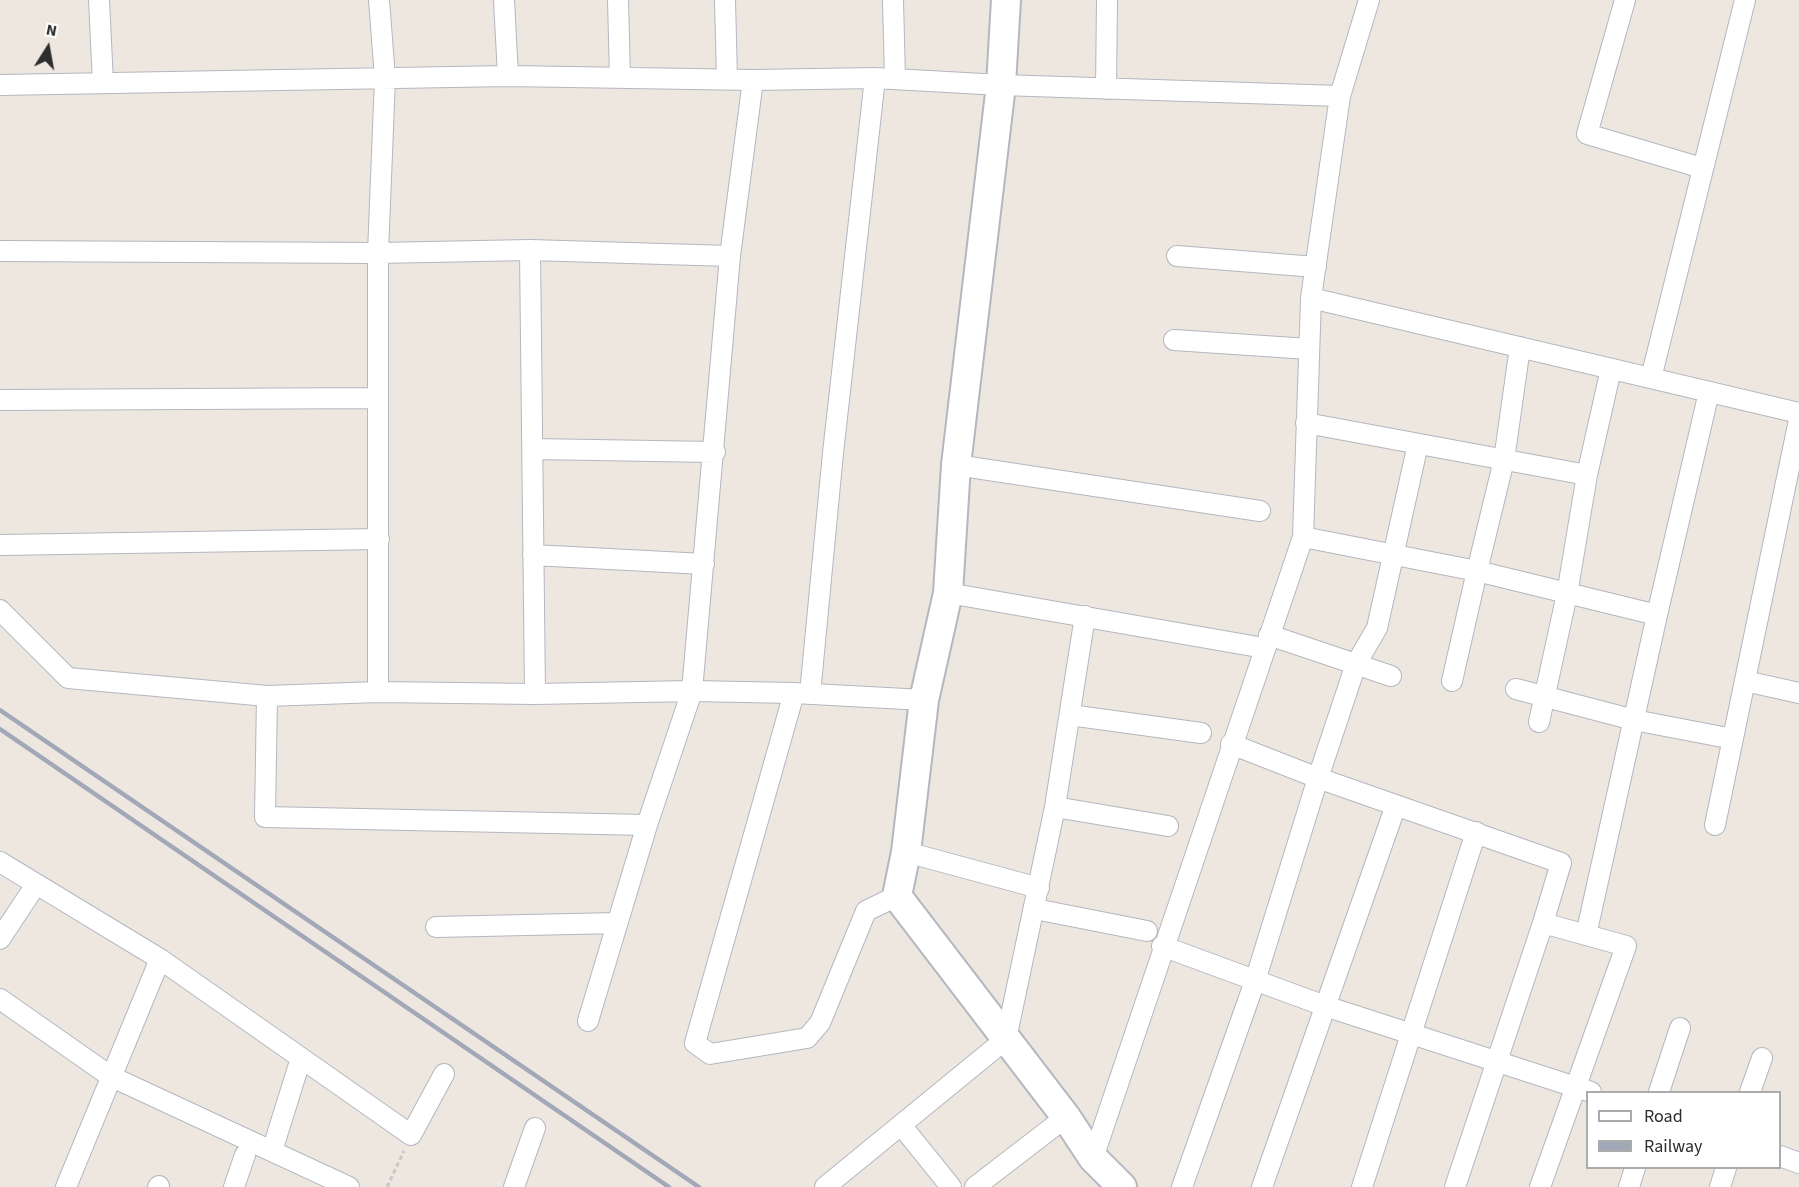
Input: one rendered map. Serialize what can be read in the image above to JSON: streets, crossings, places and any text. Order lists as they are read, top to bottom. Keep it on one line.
{"legend":["Road","Railway"],"north":"top"}
